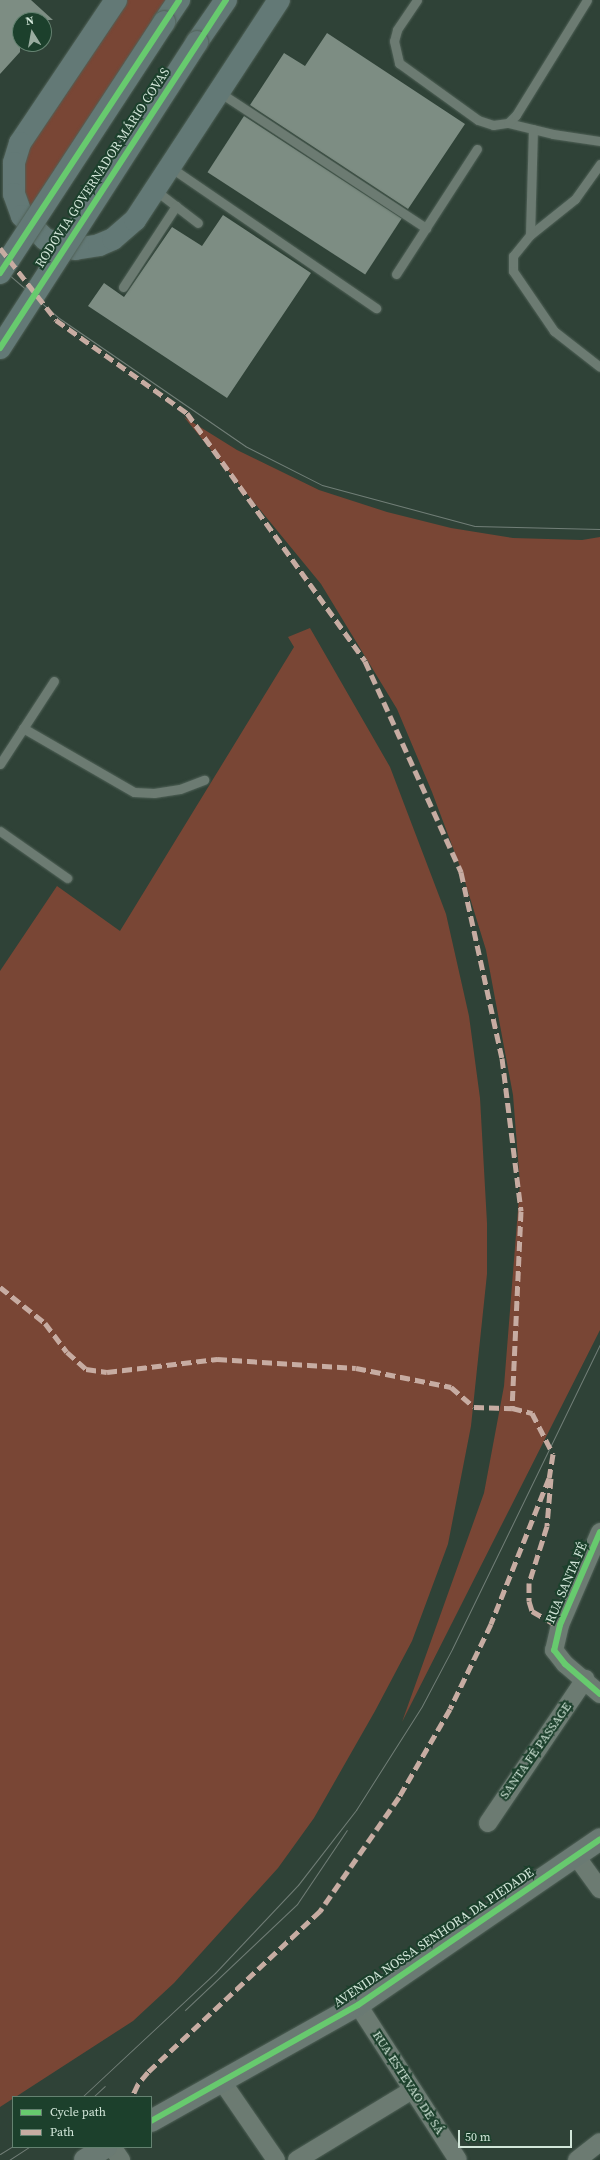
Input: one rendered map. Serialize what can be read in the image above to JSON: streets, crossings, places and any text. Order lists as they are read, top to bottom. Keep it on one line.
{"streets":{"highway":["RODOVIA GOVERNADOR MÁRIO COVAS"],"street":["RUA SANTA FÉ","SANTA FÉ PASSAGE","AVENIDA NOSSA SENHORA DA PIEDADE","RUA ESTEVAO DE SÁ"]},"crossings":[["RUA SANTA FÉ","SANTA FÉ PASSAGE"],["AVENIDA NOSSA SENHORA DA PIEDADE","RUA ESTEVAO DE SÁ"]],"legend":["Cycle path","Path"],"scale_bar":"50 m","north":"top"}
